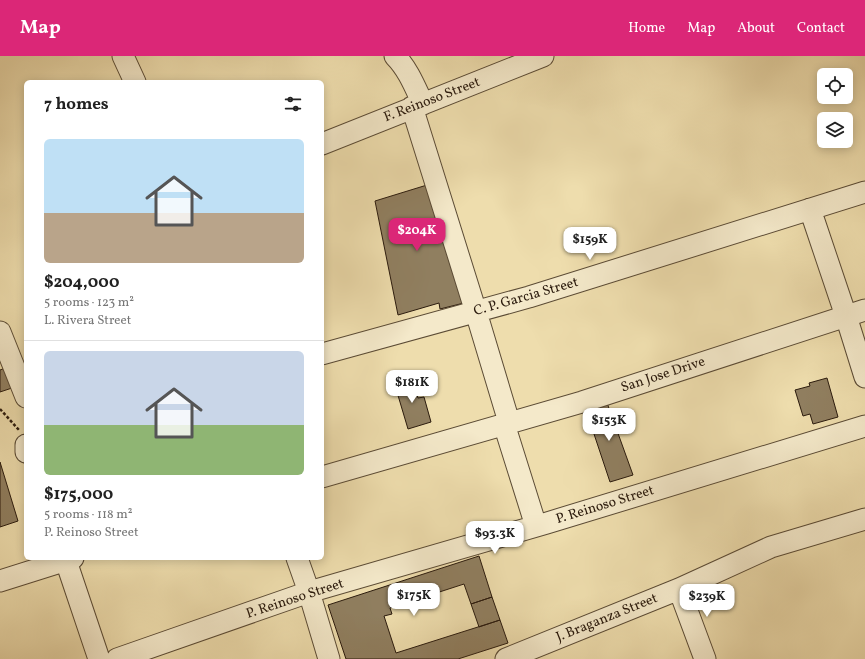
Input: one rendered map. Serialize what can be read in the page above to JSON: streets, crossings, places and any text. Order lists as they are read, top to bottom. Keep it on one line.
{"streets":{"street":["F. Reinoso Street","C. P. Garcia Street","San Jose Drive","P. Reinoso Street","J. Braganza Street"]},"page":{"header":"Map","nav":["Home","Map","About","Contact"],"heading":"7 homes","list":[{"name":"$204,000","note":"5 rooms · 123 m² · L. Rivera Street"},{"name":"$175,000","note":"5 rooms · 118 m² · P. Reinoso Street"}],"price":["$204K","$159K","$181K","$153K","$93.3K","$175K","$239K"]}}
